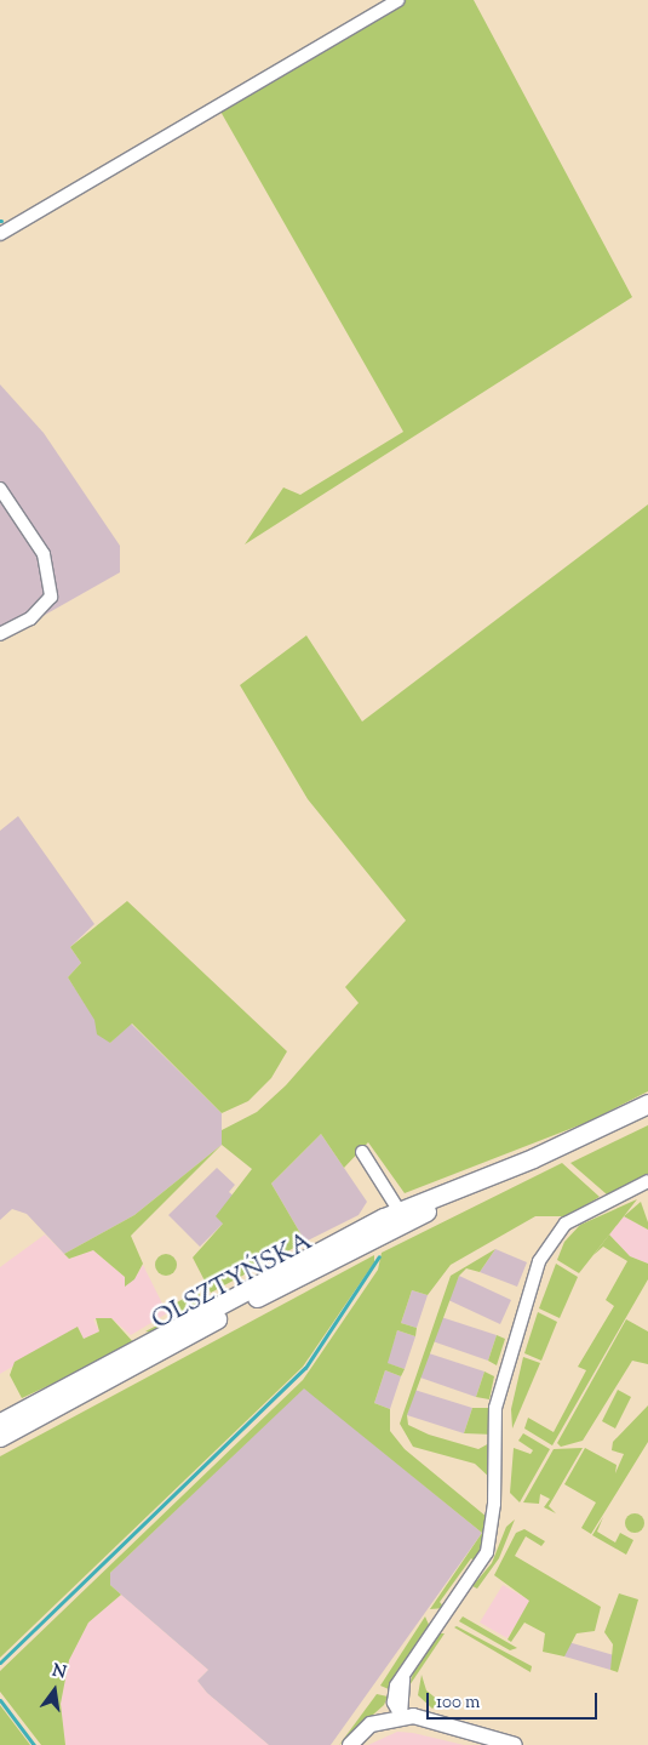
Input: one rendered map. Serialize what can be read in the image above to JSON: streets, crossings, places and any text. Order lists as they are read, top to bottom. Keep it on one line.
{"streets":{"main road":["OLSZTYŃSKA"]},"scale_bar":"100 m","north":"top"}
